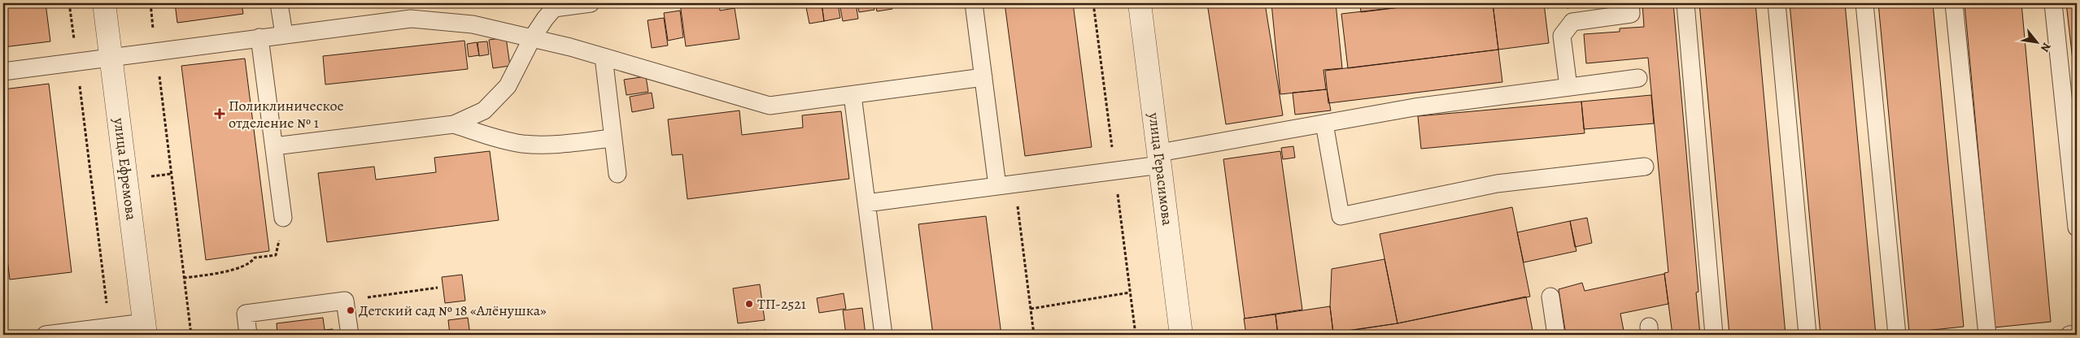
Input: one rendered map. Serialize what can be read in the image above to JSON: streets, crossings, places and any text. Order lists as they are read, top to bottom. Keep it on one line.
{"streets":{"street":["улица Ефремова","улица Герасимова"]},"places":{"health":["Поликлиническое отделение № 1"],"other":["ТП-2521","Детский сад № 18 «Алёнушка»"]},"north":"bottom right"}
